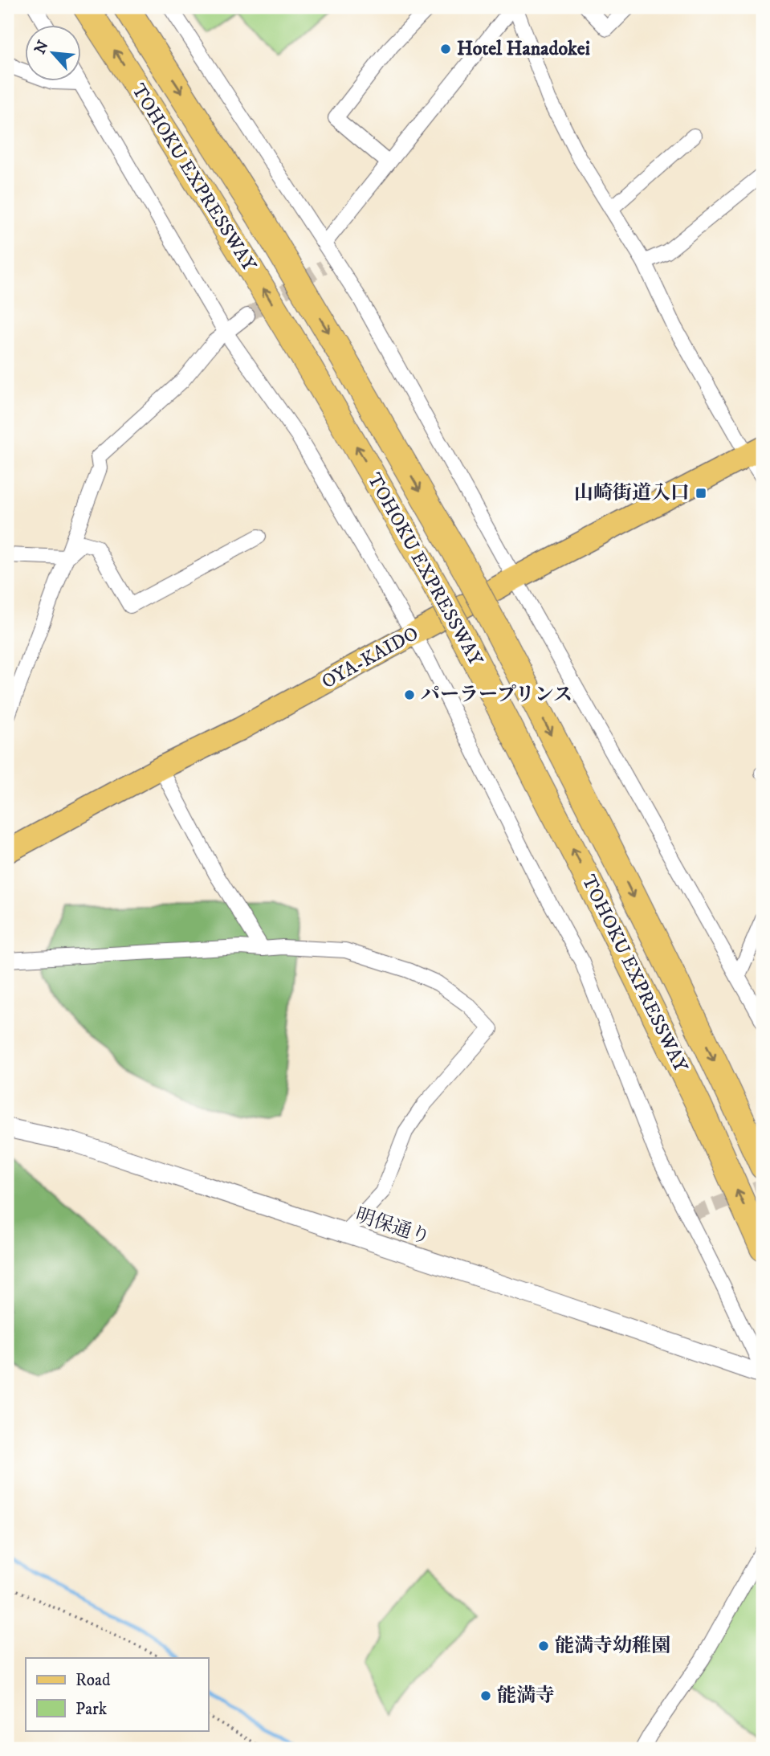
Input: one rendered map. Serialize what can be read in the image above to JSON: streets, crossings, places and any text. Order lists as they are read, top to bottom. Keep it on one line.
{"streets":{"highway":["TOHOKU EXPRESSWAY"],"main road":["OYA-KAIDO"],"street":["明保通り"]},"places":{"other":["Hotel Hanadokei","パーラープリンス","能満寺幼稚園","能満寺"],"transit":["山崎街道入口"]},"legend":["Road","Park"],"north":"top left"}
